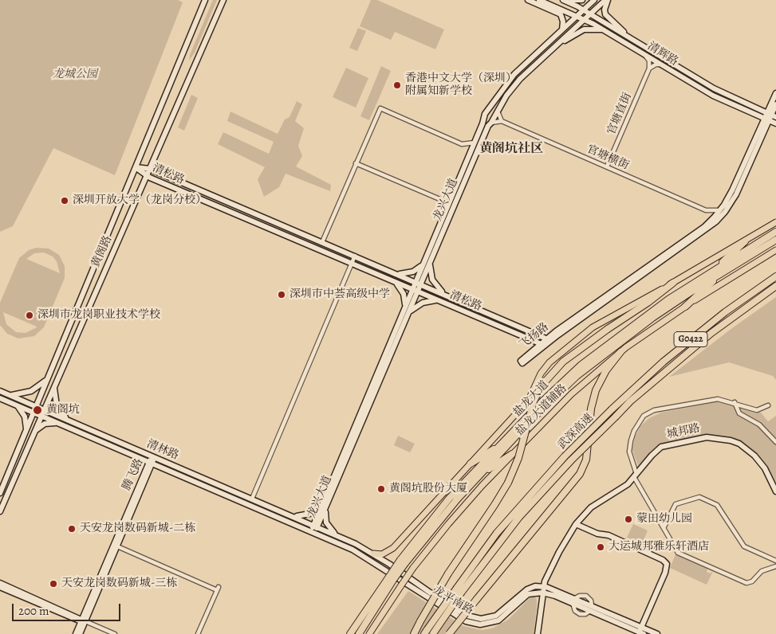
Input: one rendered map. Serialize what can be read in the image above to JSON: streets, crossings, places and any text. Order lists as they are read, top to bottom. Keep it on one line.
{"streets":{"highway":["G0422","盐龙大道","武深高速"],"main road":["清辉路","清松路","龙兴大道","黄阁路","飞扬路","盐龙大道辅路","城邦路","清林路","腾飞路","龙平南路"],"street":["官塘直街","官塘横街"]},"crossings":[["清辉路","龙兴大道"],["清辉路","飞扬路"],["官塘直街","官塘横街"],["官塘横街","飞扬路"],["清松路","龙兴大道"],["清松路","黄阁路"],["清松路","飞扬路"],["龙兴大道","清林路"],["黄阁路","清林路"],["盐龙大道辅路","龙平南路"],["城邦路","龙平南路"],["清林路","腾飞路"],["清林路","龙平南路"]],"districts":["黄阁坑社区"],"parks":["龙城公园"],"places":["香港中文大学（深圳） 附属知新学校","深圳开放大学（龙岗分校）","深圳市中荟高级中学","深圳市龙岗职业技术学校","黄阁坑","黄阁坑股份大厦","蒙田幼儿园","天安龙岗数码新城-二栋","大运城邦雅乐轩酒店","天安龙岗数码新城-三栋"],"scale_bar":"200 m"}
